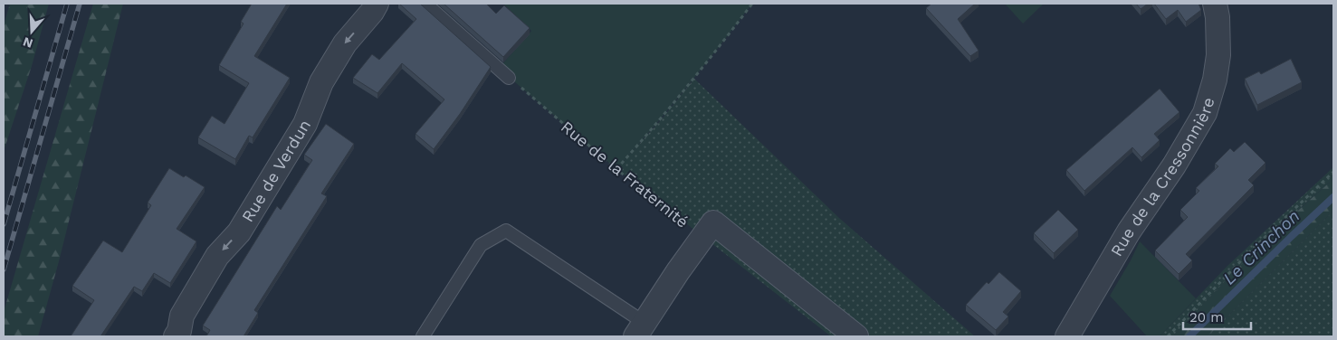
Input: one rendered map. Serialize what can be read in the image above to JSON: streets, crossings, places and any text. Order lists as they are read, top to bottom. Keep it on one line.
{"streets":{"street":["Rue de Verdun","Rue de la Cressonnière"],"path":["Rue de la Fraternité"]},"one_way":["Rue de Verdun"],"water":["Le Crinchon"],"scale_bar":"20 m","north":"bottom"}
